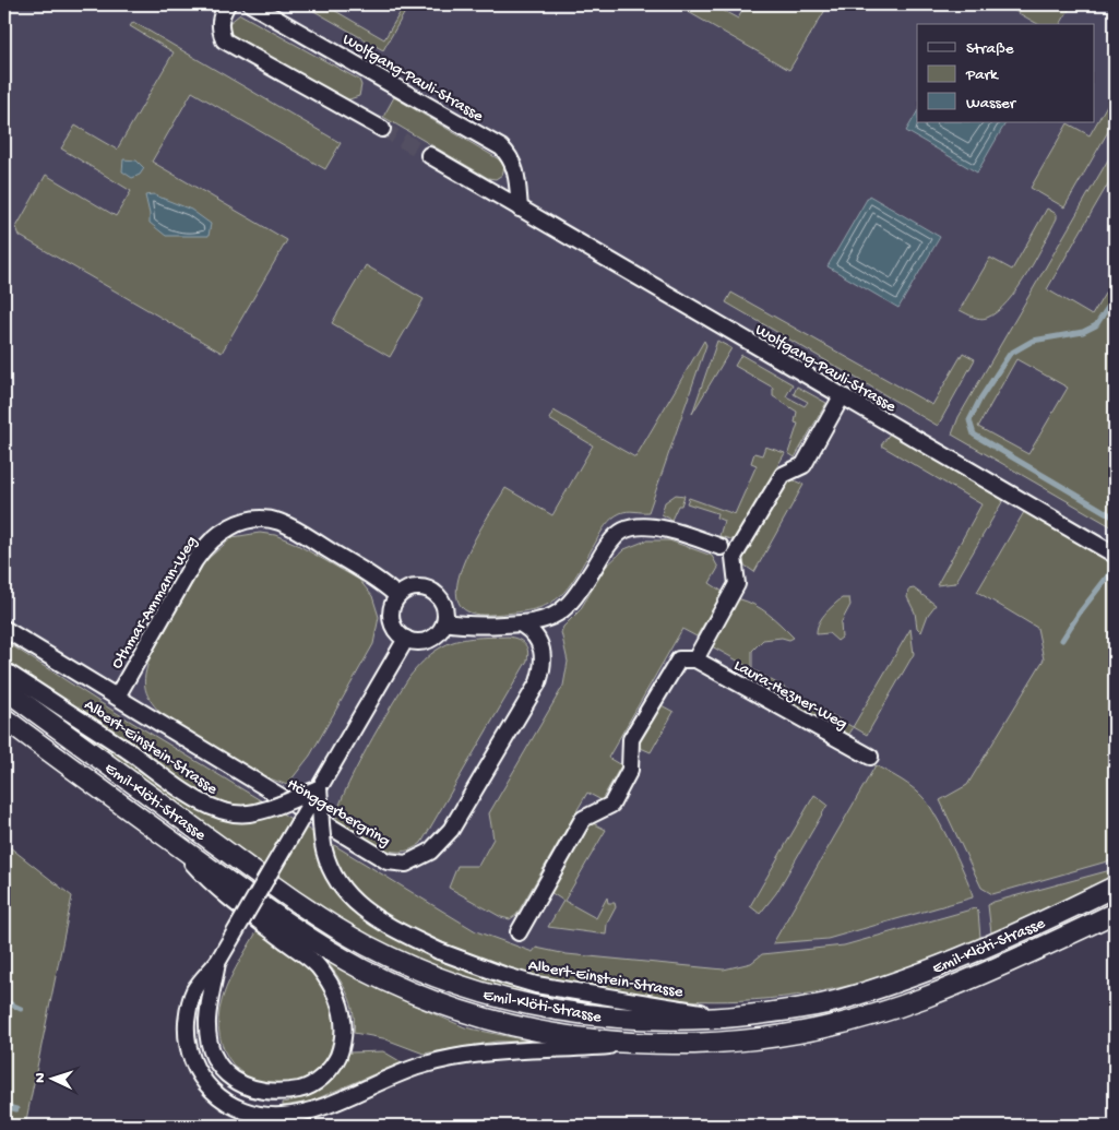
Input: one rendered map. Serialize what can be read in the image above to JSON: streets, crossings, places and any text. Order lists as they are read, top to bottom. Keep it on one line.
{"streets":{"street":["Wolfgang-Pauli-Strasse","Othmar-Ammann-Weg","Laura-Hezner-Weg","Albert-Einstein-Strasse","Emil-Klöti-Strasse","Hönggerbergring"]},"crossings":[["Othmar-Ammann-Weg","Hönggerbergring"],["Albert-Einstein-Strasse","Emil-Klöti-Strasse"]],"legend":["Straße","Park","Wasser"],"north":"left"}
